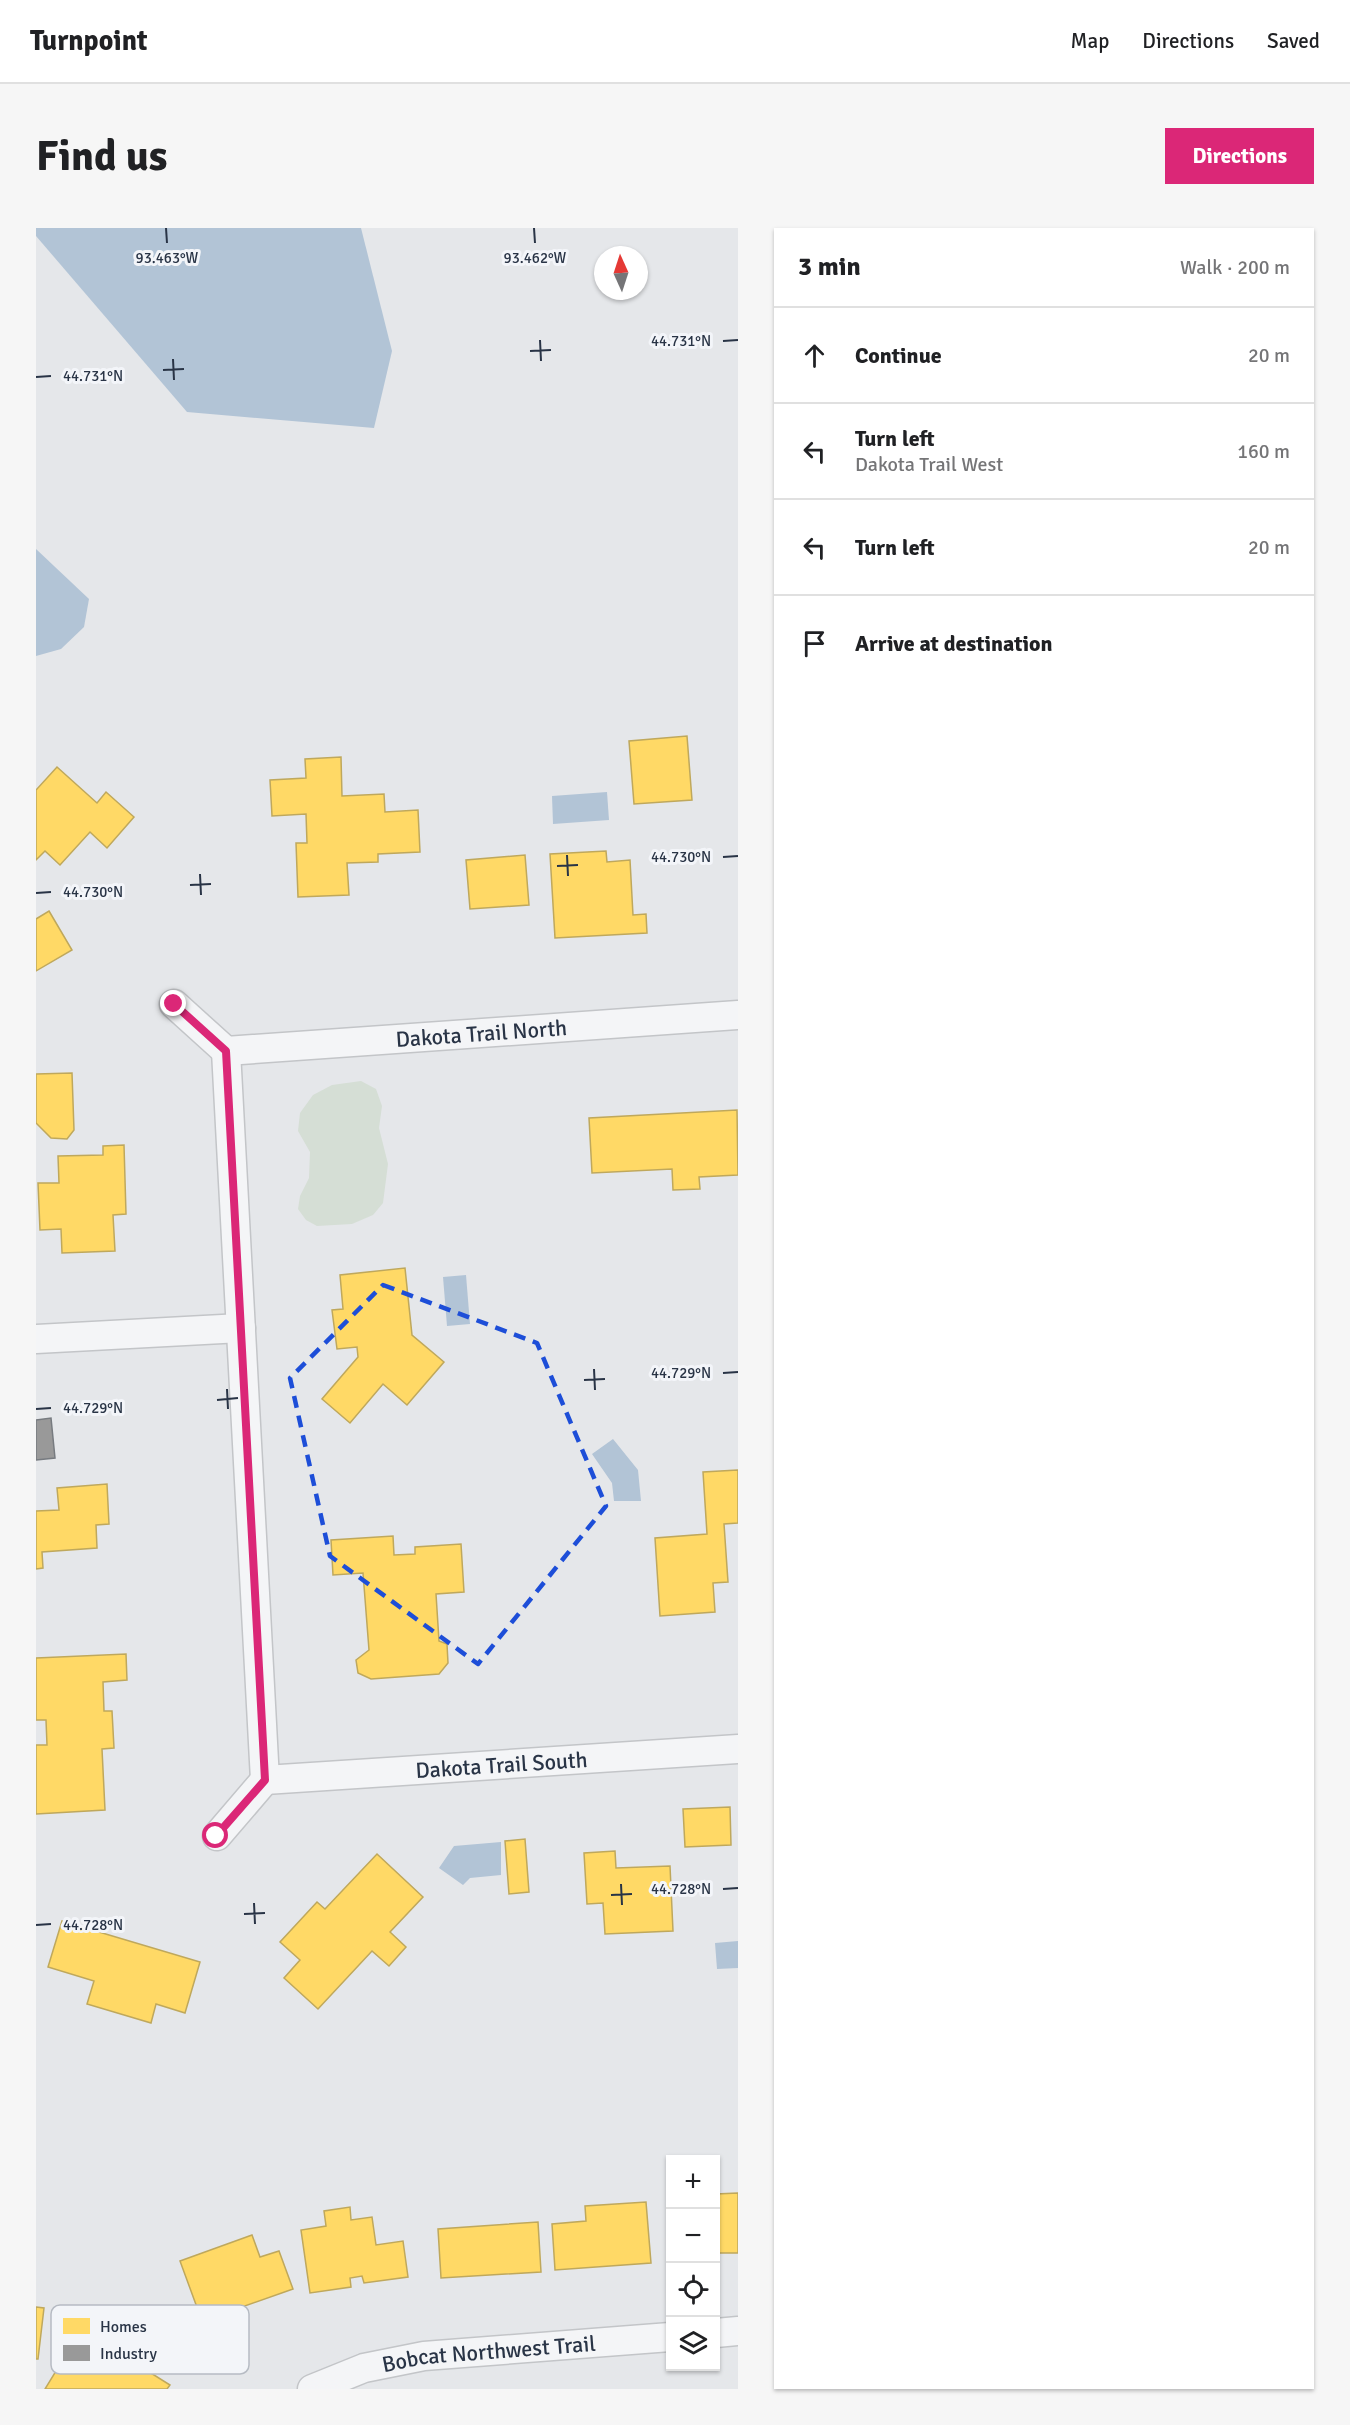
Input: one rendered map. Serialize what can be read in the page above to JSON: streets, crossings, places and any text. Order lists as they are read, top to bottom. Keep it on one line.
{"streets":{"street":["Dakota Trail North","Dakota Trail South","Bobcat Northwest Trail"]},"legend":["Homes","Industry"],"north":"top","page":{"header":"Turnpoint","nav":["Map","Directions","Saved"],"buttons":"Directions","title":"Find us","heading":["3 min","Walk · 200 m"],"list":[["Continue","20 m"],["Turn left","Dakota Trail West","160 m"],["Turn left","20 m"],"Arrive at destination"],"map_buttons":["+","−"]},"coordinates":["93.463°W","93.462°W","44.731°N","44.730°N","44.729°N","44.728°N"]}
